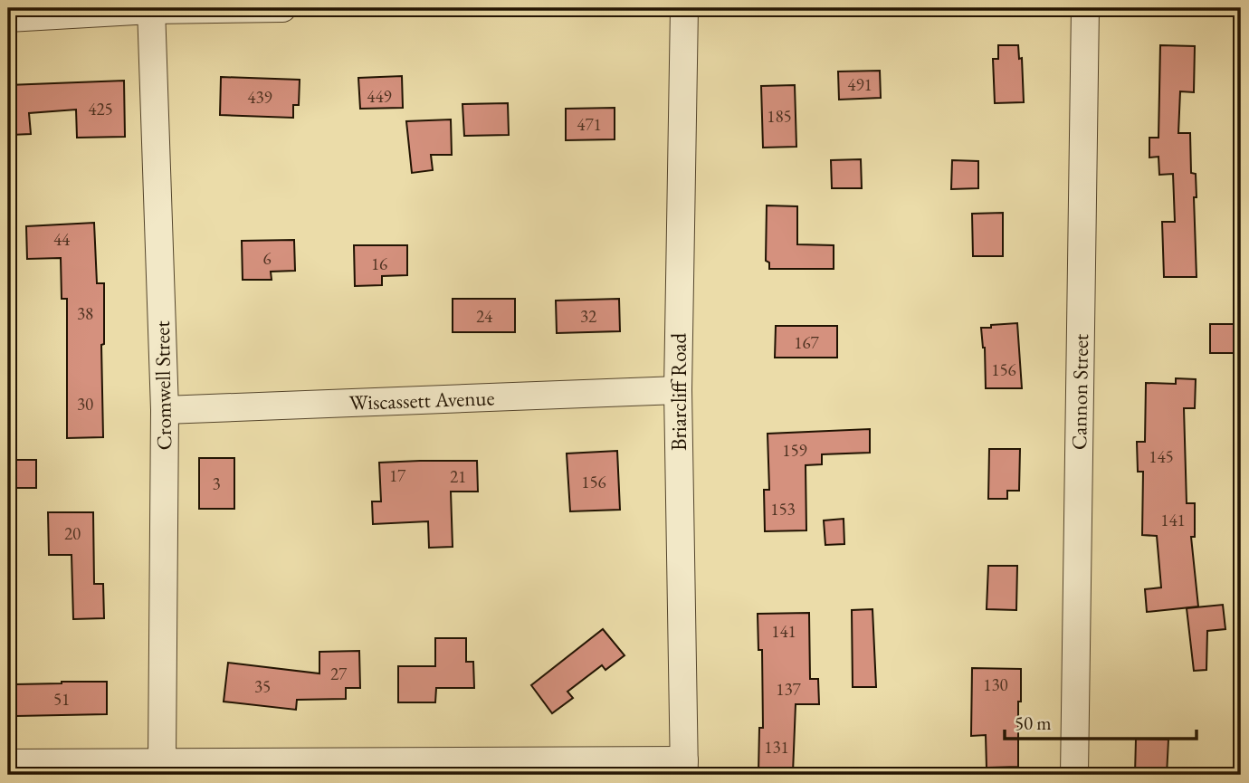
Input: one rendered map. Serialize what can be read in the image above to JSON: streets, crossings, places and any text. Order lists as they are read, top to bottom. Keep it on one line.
{"streets":{"street":["Cromwell Street","Briarcliff Road","Cannon Street","Wiscassett Avenue"]},"crossings":[["Cromwell Street","Wiscassett Avenue"],["Briarcliff Road","Wiscassett Avenue"]],"house_numbers":["491","449","439","425","185","471","44","6","16","38","24","32","167","156","30","159","145","17","21","156","3","153","141","20","141","27","130","35","137","51","131"],"scale_bar":"50 m"}
